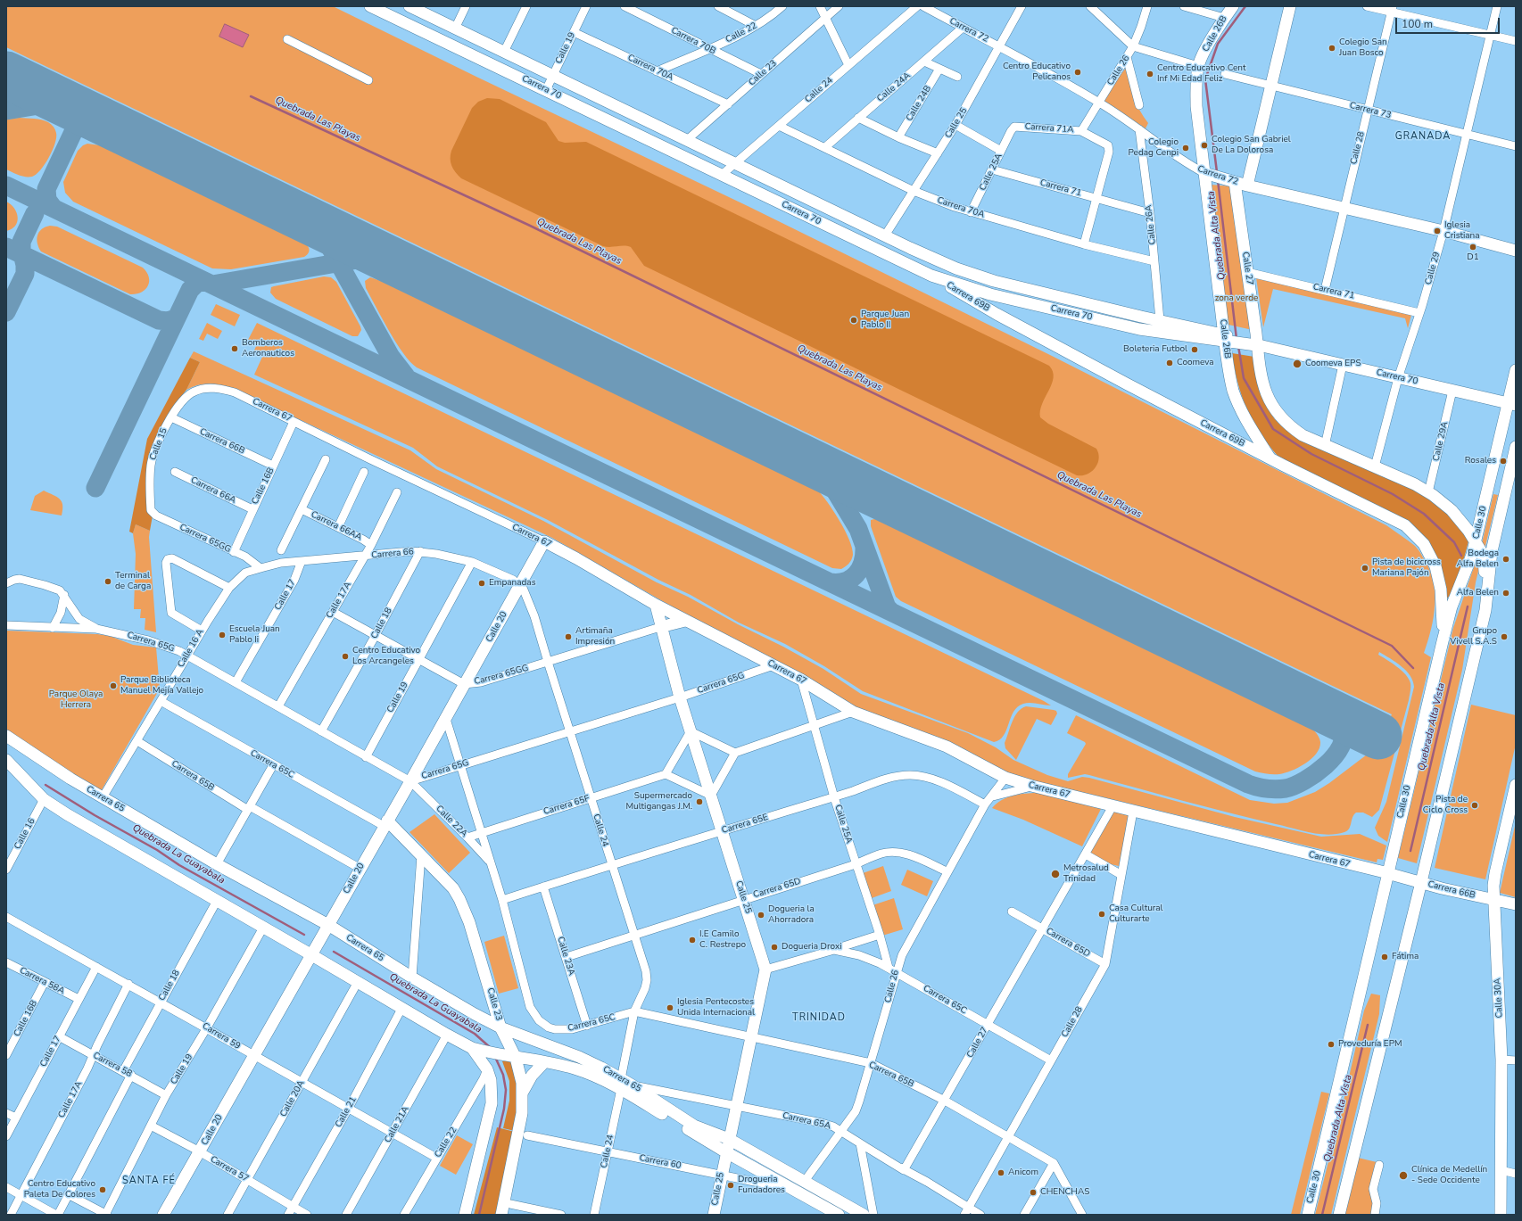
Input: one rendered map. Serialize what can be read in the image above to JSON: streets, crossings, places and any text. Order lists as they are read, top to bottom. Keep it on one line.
{"streets":{"street":["Carrera 72","Calle 22","Calle 26B","Carrera 70B","Calle 19","Carrera 70A","Calle 26","Calle 23","Carrera 70","Calle 24A","Calle 24","Calle 24B","Carrera 73","Calle 25","Carrera 71A","Calle 28","Calle 25A","Carrera 71","Calle 26A","Calle 27","Calle 29","Carrera 69B","Carrera 67","Carrera 66B","Calle 29A","Calle 15","Calle 16B","Carrera 66A","Calle 30","Carrera 66AA","Carrera 65GG","Carrera 66","Calle 17","Calle 17A","Calle 18","Calle 20","Carrera 65G","Calle 16 A","Carrera 65C","Carrera 65B","Carrera 65","Carrera 65F","Calle 22A","Carrera 65E","Calle 16","Carrera 65D","Calle 23A","Carrera 58A","Calle 30A","Carrera 59","Carrera 58","Calle 20A","Calle 21","Carrera 65A","Calle 21A","Carrera 60","Carrera 57"]},"crossings":[["Carrera 72","Calle 26B"],["Carrera 72","Calle 26"],["Carrera 72","Calle 24A"],["Carrera 72","Calle 25"],["Carrera 72","Calle 28"],["Carrera 72","Calle 26A"],["Carrera 72","Calle 27"],["Carrera 72","Calle 29"],["Calle 22","Carrera 70B"],["Calle 22","Carrera 70A"],["Calle 22","Carrera 59"],["Calle 26B","Carrera 70"],["Calle 26B","Carrera 69B"],["Carrera 70B","Calle 23"],["Calle 19","Carrera 70A"],["Calle 19","Carrera 70"],["Calle 19","Carrera 65GG"],["Calle 19","Carrera 66"],["Calle 19","Carrera 65G"],["Calle 19","Carrera 65"],["Calle 19","Carrera 59"],["Calle 19","Carrera 58"],["Calle 19","Carrera 57"],["Carrera 70A","Calle 23"],["Carrera 70A","Calle 24A"],["Carrera 70A","Calle 24"],["Carrera 70A","Calle 25"],["Carrera 70A","Calle 25A"],["Carrera 70A","Calle 26A"],["Calle 26","Carrera 71A"],["Calle 26","Carrera 67"],["Calle 26","Carrera 65C"],["Calle 26","Carrera 65B"],["Calle 26","Carrera 65"],["Calle 26","Carrera 65E"],["Calle 26","Carrera 65D"],["Calle 26","Carrera 65A"],["Calle 23","Carrera 70"],["Calle 23","Calle 20"],["Calle 23","Carrera 65C"],["Calle 23","Carrera 65"],["Carrera 70","Calle 24"],["Carrera 70","Calle 25"],["Carrera 70","Calle 26A"],["Carrera 70","Calle 27"],["Carrera 70","Calle 29"],["Carrera 70","Carrera 69B"],["Carrera 70","Calle 29A"],["Carrera 70","Calle 30"],["Calle 24","Carrera 65GG"],["Calle 24","Carrera 66"],["Calle 24","Calle 20"],["Calle 24","Carrera 65G"],["Calle 24","Carrera 65C"],["Calle 24","Carrera 65B"],["Calle 24","Carrera 65"],["Calle 24","Carrera 65F"],["Calle 24","Carrera 65E"],["Calle 24","Carrera 65D"],["Calle 24","Carrera 60"],["Carrera 73","Calle 28"],["Carrera 73","Calle 29"],["Calle 25","Carrera 67"],["Calle 25","Carrera 65GG"],["Calle 25","Carrera 65G"],["Calle 25","Carrera 65C"],["Calle 25","Carrera 65B"],["Calle 25","Carrera 65"],["Calle 25","Carrera 65E"],["Calle 25","Carrera 65D"],["Calle 25","Carrera 65A"],["Calle 25","Carrera 60"],["Carrera 71A","Calle 25A"],["Carrera 71A","Carrera 71"],["Calle 28","Carrera 71"],["Calle 28","Carrera 67"],["Calle 28","Carrera 65C"],["Calle 28","Carrera 65B"],["Calle 28","Carrera 65D"],["Calle 28","Carrera 65A"],["Calle 25A","Carrera 71"],["Calle 25A","Carrera 67"],["Calle 25A","Carrera 65C"],["Calle 25A","Carrera 65E"],["Calle 25A","Carrera 65D"],["Carrera 71","Calle 26A"],["Carrera 71","Calle 27"],["Carrera 71","Calle 29"],["Calle 27","Carrera 67"],["Calle 27","Carrera 65C"],["Calle 27","Carrera 65B"],["Calle 27","Carrera 65D"],["Calle 27","Carrera 65A"],["Carrera 69B","Calle 30"],["Carrera 67","Carrera 66B"],["Carrera 67","Calle 15"],["Carrera 67","Calle 16B"],["Carrera 67","Calle 30"],["Carrera 67","Calle 20"],["Carrera 67","Carrera 65G"],["Carrera 66B","Calle 15"],["Carrera 66B","Calle 16B"],["Carrera 66B","Calle 30"],["Carrera 66B","Calle 30A"],["Calle 15","Carrera 65GG"],["Calle 16B","Carrera 66A"],["Calle 16B","Carrera 65GG"],["Calle 16B","Carrera 58A"],["Carrera 66AA","Calle 17A"],["Carrera 65GG","Carrera 66"],["Carrera 65GG","Calle 17A"],["Carrera 65GG","Calle 18"],["Carrera 65GG","Calle 20"],["Carrera 65GG","Calle 16 A"],["Carrera 66","Calle 17"],["Carrera 66","Calle 17A"],["Carrera 66","Calle 18"],["Carrera 66","Calle 20"],["Carrera 66","Calle 16 A"],["Calle 17","Carrera 65G"],["Calle 17","Carrera 58A"],["Calle 17","Carrera 59"],["Calle 17","Carrera 58"],["Calle 17A","Carrera 65G"],["Calle 17A","Carrera 59"],["Calle 17A","Carrera 58"],["Calle 18","Carrera 65G"],["Calle 18","Carrera 65"],["Calle 18","Carrera 59"],["Calle 18","Carrera 58"],["Calle 20","Carrera 65G"],["Calle 20","Carrera 65C"],["Calle 20","Carrera 65B"],["Calle 20","Carrera 65"],["Calle 20","Calle 22A"],["Calle 20","Carrera 59"],["Calle 20","Carrera 57"],["Carrera 65G","Calle 16 A"],["Carrera 65G","Calle 22A"],["Calle 16 A","Carrera 65C"],["Calle 16 A","Carrera 65B"],["Calle 16 A","Carrera 65"],["Carrera 65C","Carrera 65B"],["Carrera 65C","Carrera 65E"],["Carrera 65C","Calle 23A"],["Carrera 65","Calle 16"],["Carrera 65","Calle 20A"],["Carrera 65","Calle 21"],["Carrera 65","Carrera 65A"],["Carrera 65","Calle 21A"],["Carrera 65","Carrera 60"],["Carrera 65F","Calle 22A"],["Carrera 65E","Calle 23A"],["Carrera 65D","Calle 23A"],["Carrera 59","Calle 20A"],["Carrera 59","Calle 21"],["Carrera 59","Calle 21A"],["Calle 20A","Carrera 57"],["Calle 21","Carrera 57"]],"districts":["GRANADA","TRINIDAD","SANTA FÉ"],"water":["Quebrada Las Playas","Quebrada Alta Vista","Quebrada La Guayabala"],"parks":["zona verde","Parque Olaya Herrera"],"places":["Colegio San Juan Bosco","Centro Educativo Pelicanos","Centro Educativo Cent Inf Mi Edad Feliz","Colegio San Gabriel De La Dolorosa","Colegio Pedag Cenpi","Iglesia Cristiana","D1","Parque Juan Pablo II","Bomberos Aeronauticos","Boleteria Futbol","Coomeva","Coomeva EPS","Rosales","Bodega Alfa Belen","Pista de bicicross Mariana Pajón","Terminal de Carga","Empanadas","Alfa Belen","Escuela Juan Pablo Ii","Artimaña Impresión","Grupo Vivell S.A.S","Centro Educativo Los Arcangeles","Parque Biblioteca Manuel Mejía Vallejo","Supermercado Multigangas J.M.","Pista de Ciclo Cross","Metrosalud Trinidad","Casa Cultural Culturarte","Dogueria la Ahorradora","I.E Camilo C. Restrepo","Dogueria Droxi","Fátima","Iglesia Pentecostes Unida Internacional","Proveduría EPM","Anicom","Clínica de Medellín - Sede Occidente","Drogueria Fundadores","Centro Educativo Paleta De Colores","CHENCHAS"],"scale_bar":"100 m"}
